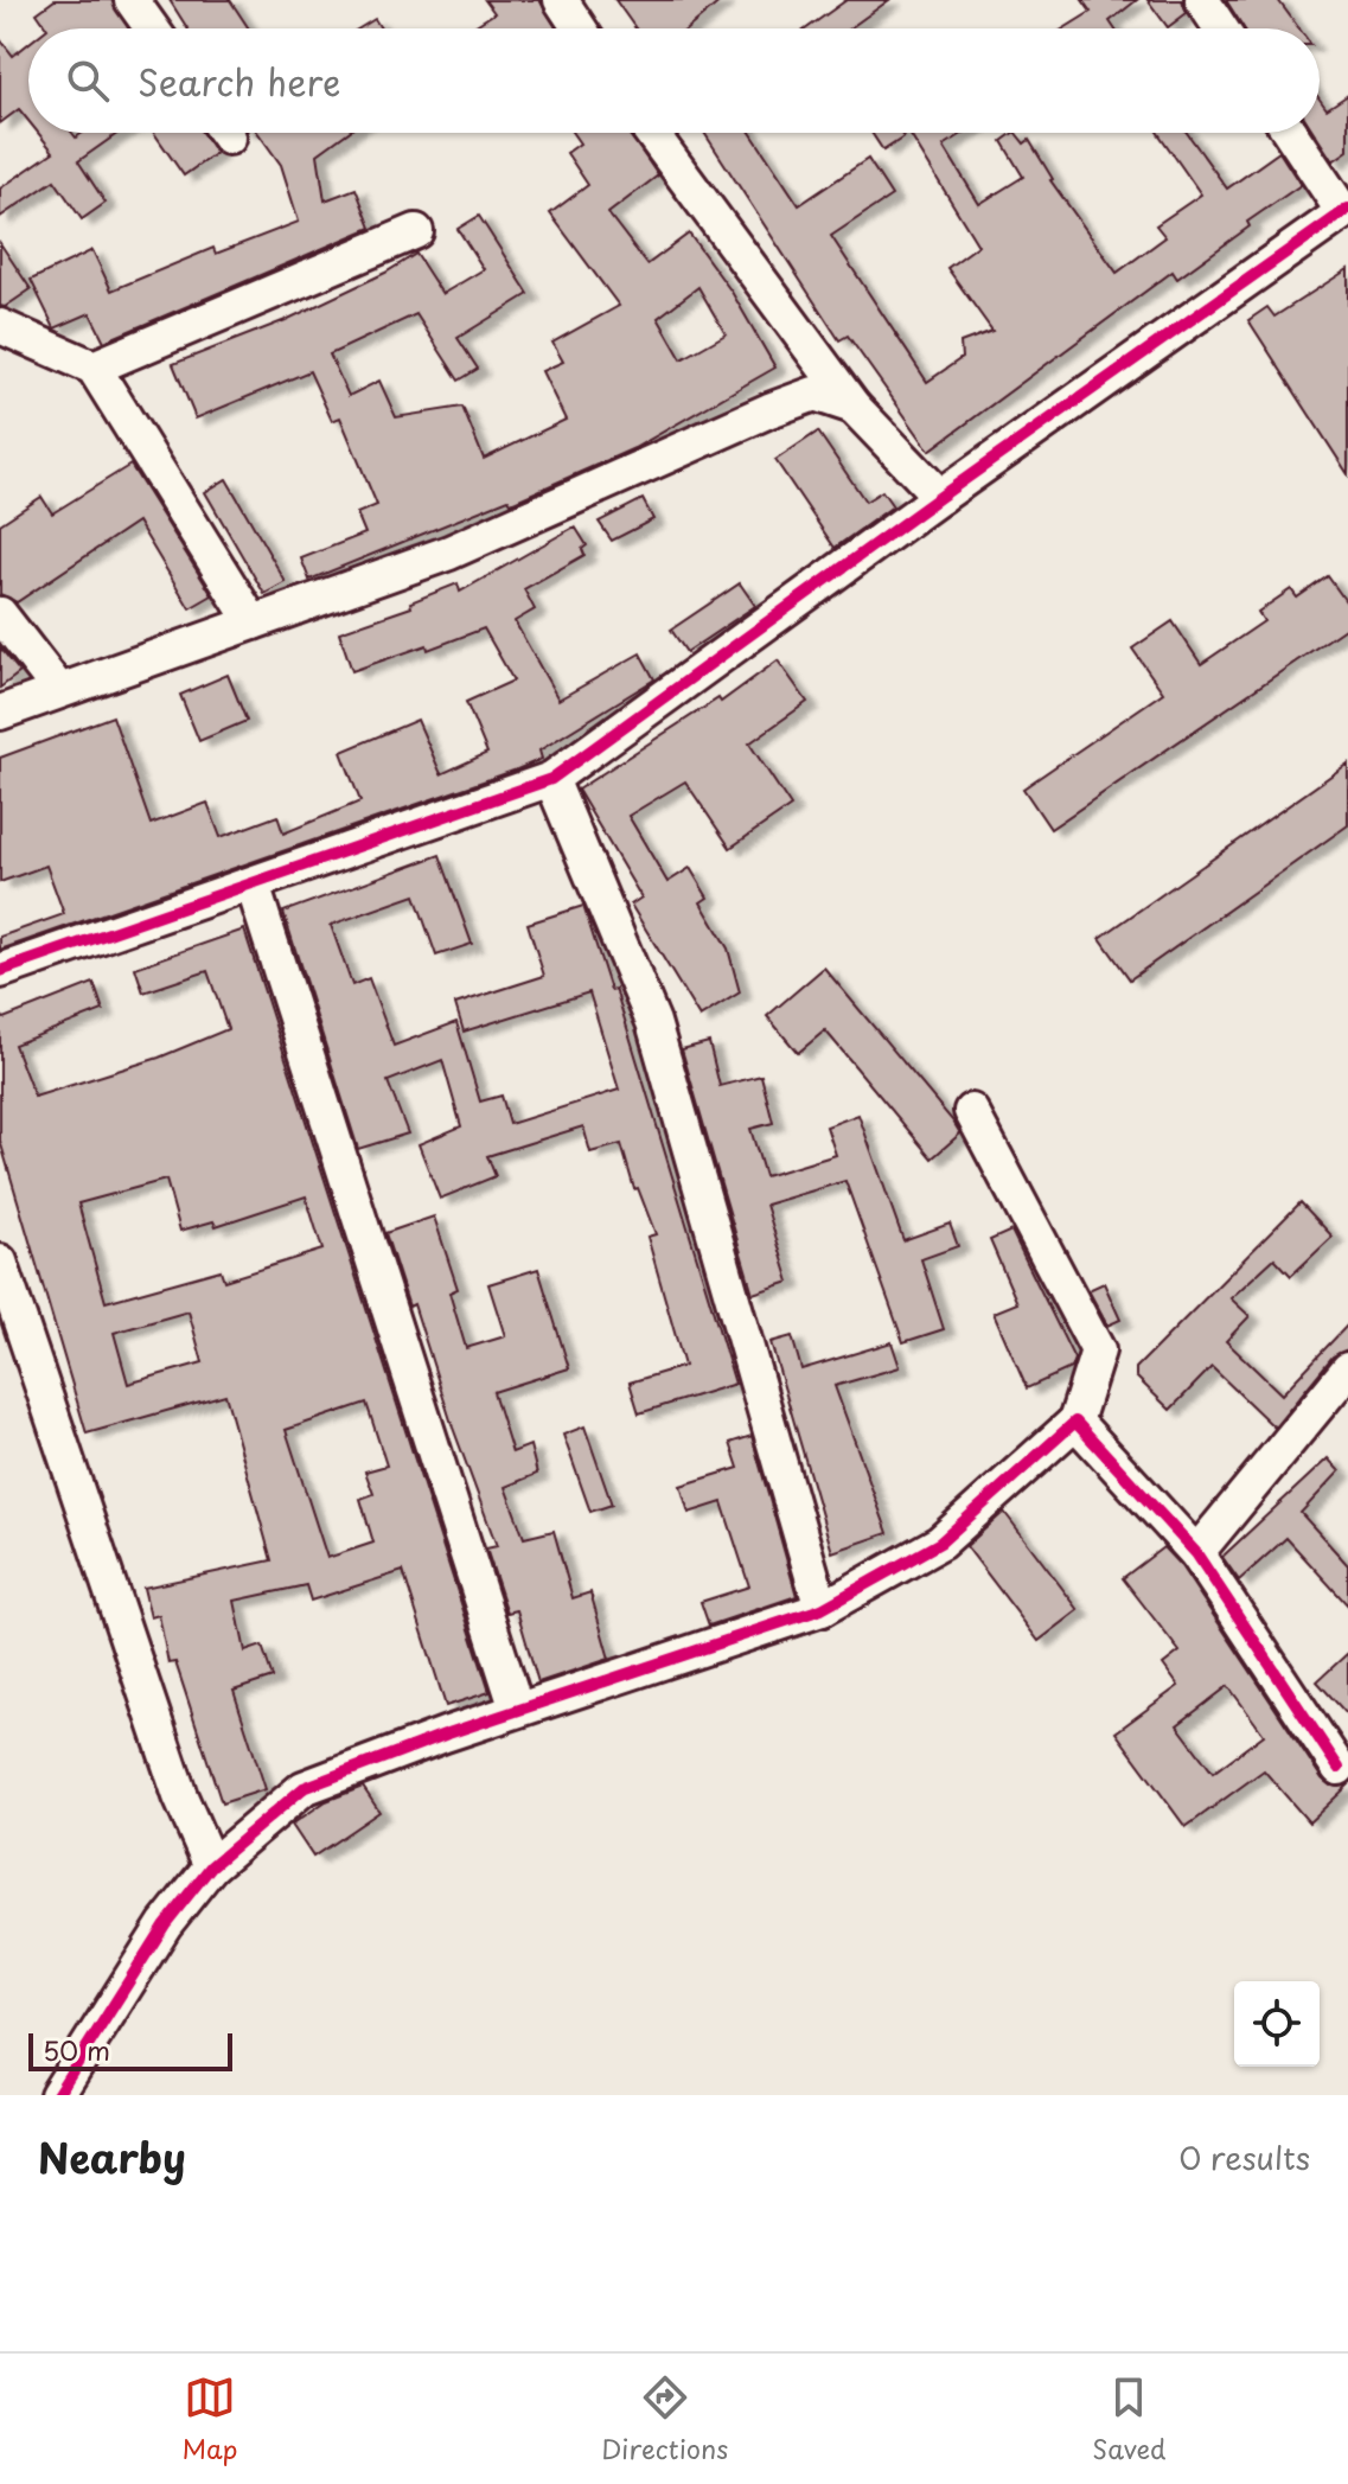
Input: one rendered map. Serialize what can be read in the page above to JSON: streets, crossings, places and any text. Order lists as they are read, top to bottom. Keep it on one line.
{"scale_bar":"50 m","page":{"search":"Search here","scale":"50 m","heading":["Nearby","0 results"],"nav":["Map","Directions","Saved"]}}
